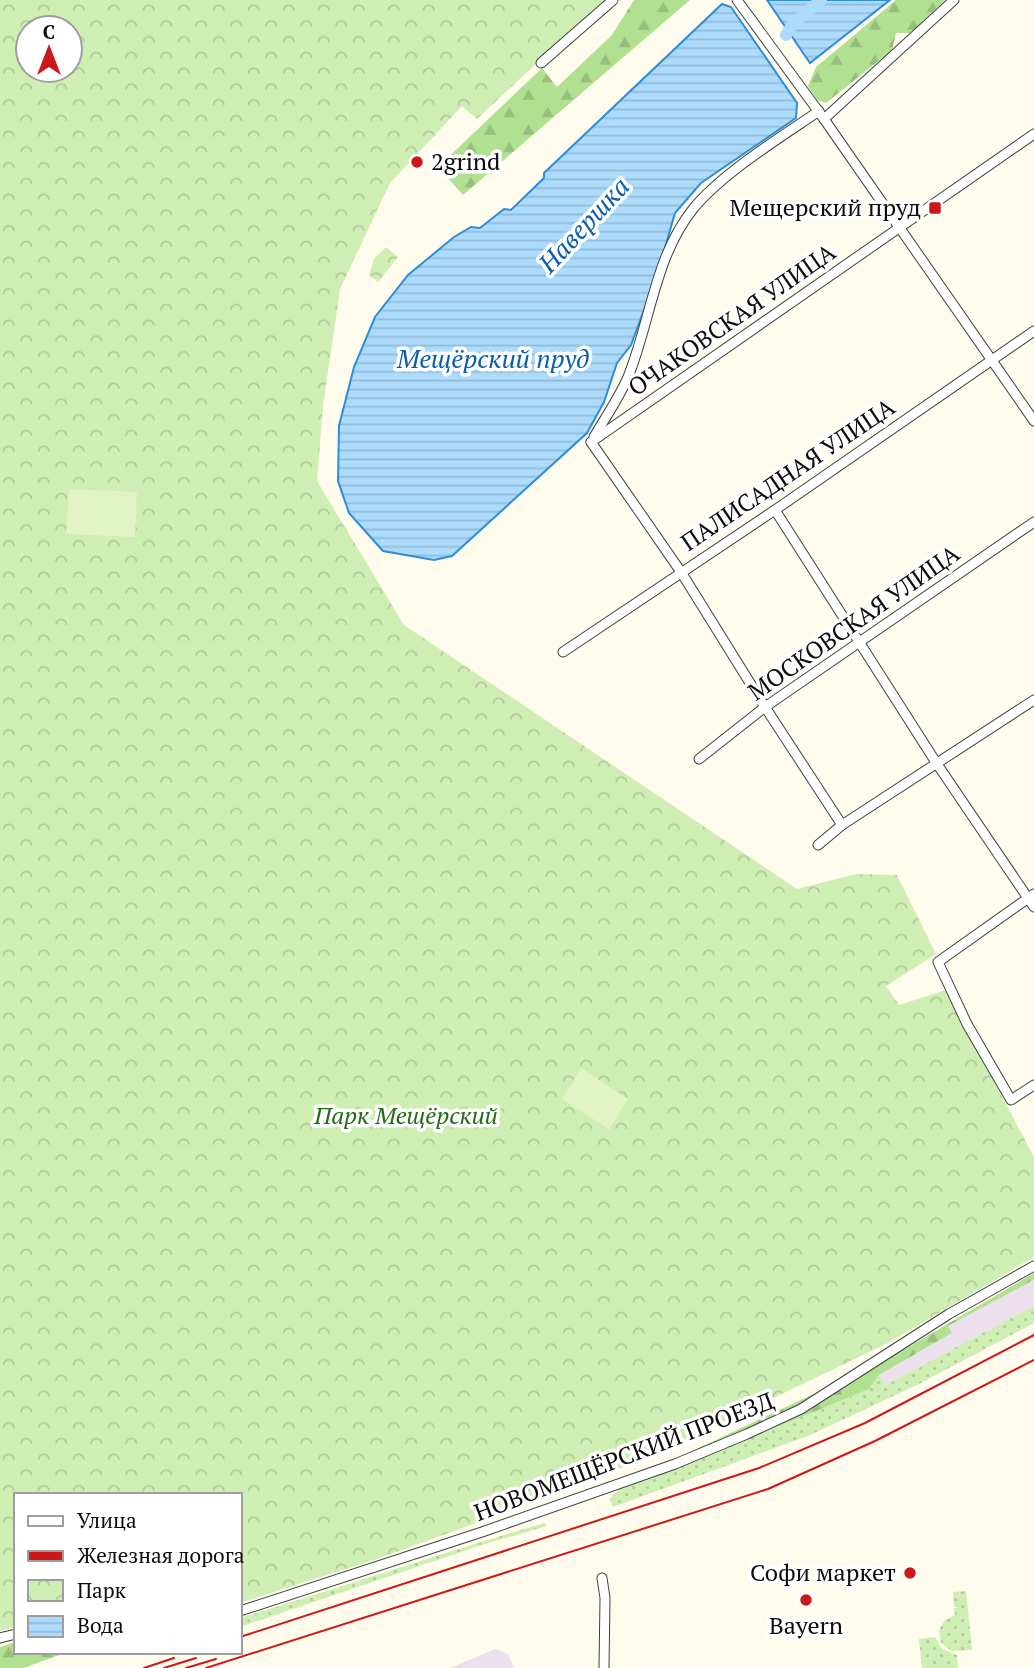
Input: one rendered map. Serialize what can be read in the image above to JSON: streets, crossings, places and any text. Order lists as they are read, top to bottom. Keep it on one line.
{"streets":{"street":["ОЧАКОВСКАЯ УЛИЦА","ПАЛИСАДНАЯ УЛИЦА","МОСКОВСКАЯ УЛИЦА","НОВОМЕЩЁРСКИЙ ПРОЕЗД"]},"water":["Навершка","Мещёрский пруд"],"parks":["Парк Мещёрский"],"places":{"other":["2grind","Софи маркет","Bayern"],"transit":["Мещерский пруд"]},"legend":["Улица","Железная дорога","Парк","Вода"],"north":"top"}
